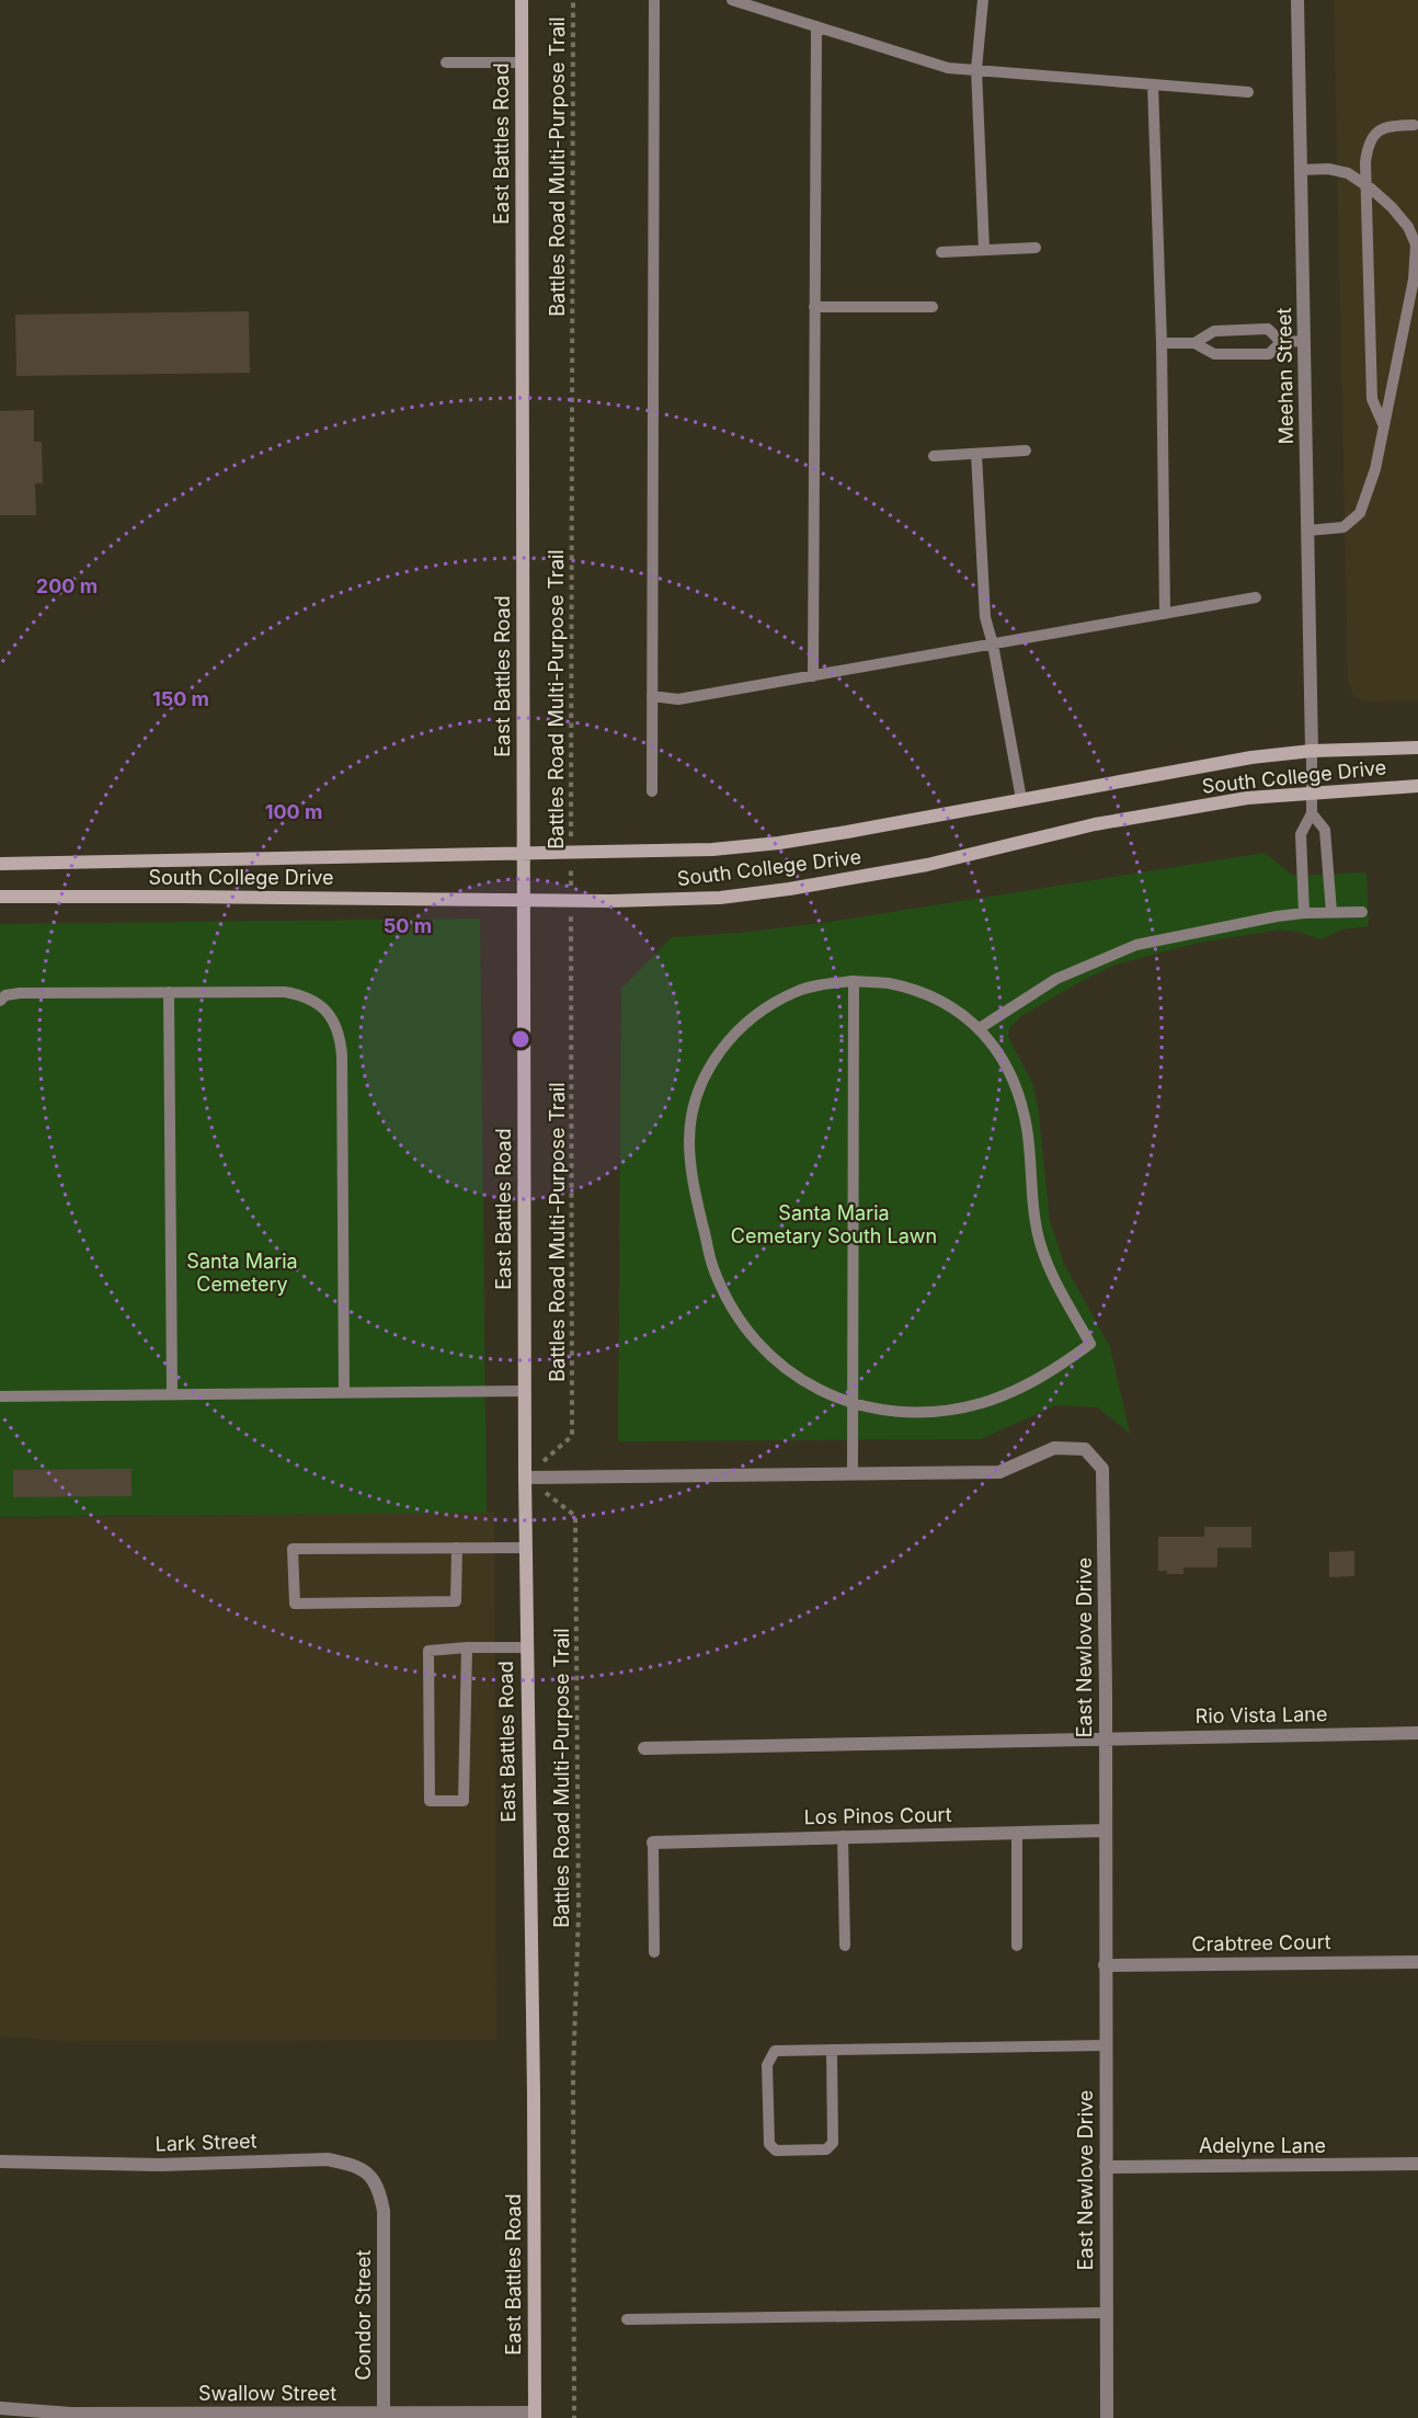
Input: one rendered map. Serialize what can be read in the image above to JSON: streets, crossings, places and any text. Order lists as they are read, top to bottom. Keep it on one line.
{"streets":{"street":["East Battles Road","Meehan Street","South College Drive","East Newlove Drive","Rio Vista Lane","Los Pinos Court","Crabtree Court","Lark Street","Adelyne Lane","Condor Street","Swallow Street"],"path":["Battles Road Multi-Purpose Trail"]},"crossings":[["East Battles Road","Battles Road Multi-Purpose Trail"],["East Battles Road","South College Drive"],["East Battles Road","East Newlove Drive"],["East Battles Road","Swallow Street"],["Battles Road Multi-Purpose Trail","South College Drive"],["Battles Road Multi-Purpose Trail","East Newlove Drive"],["Meehan Street","South College Drive"],["East Newlove Drive","Rio Vista Lane"],["East Newlove Drive","Los Pinos Court"],["East Newlove Drive","Crabtree Court"],["East Newlove Drive","Adelyne Lane"],["Lark Street","Condor Street"],["Condor Street","Swallow Street"]],"parks":["Santa Maria Cemetary South Lawn","Santa Maria Cemetery"],"rings":["200 m","150 m","100 m","50 m"]}
